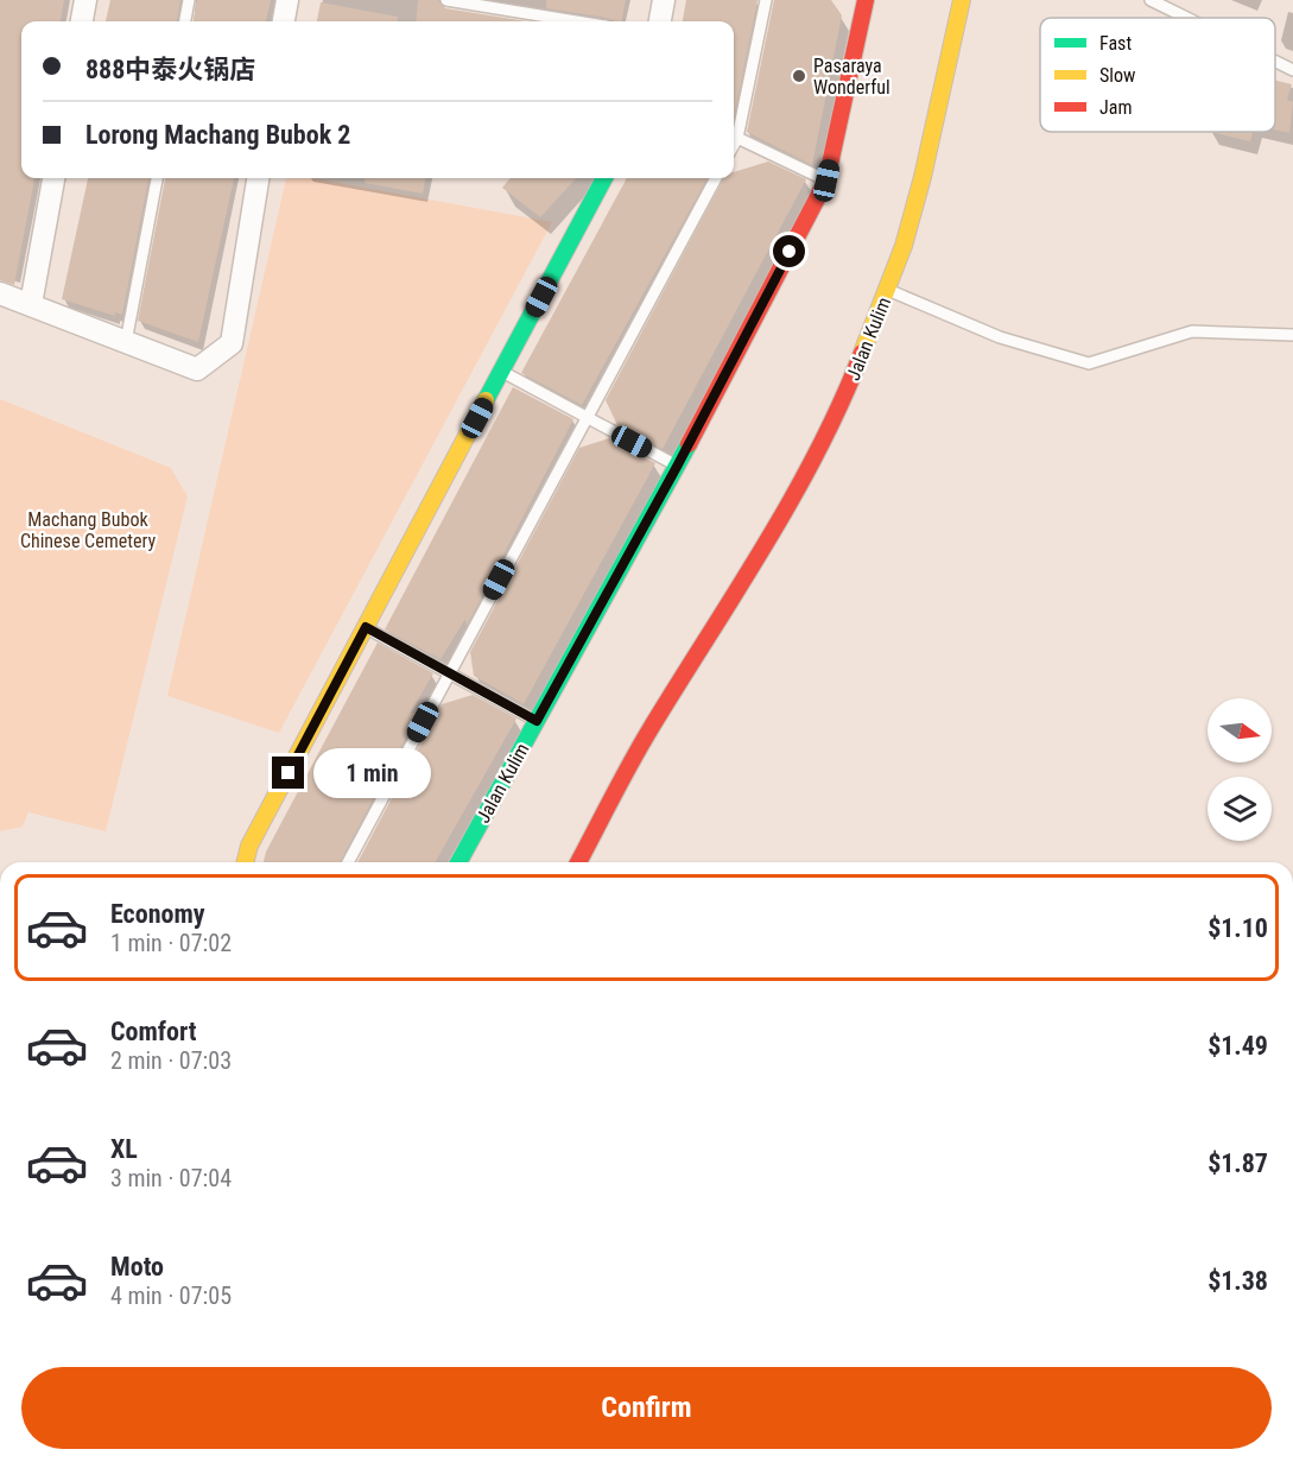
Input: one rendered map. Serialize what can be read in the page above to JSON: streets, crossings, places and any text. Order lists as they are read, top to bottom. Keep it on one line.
{"streets":{"street":["Jalan Kulim"]},"parks":["Machang Bubok Chinese Cemetery"],"places":["Pasaraya Wonderful"],"legend":["Fast","Slow","Jam"],"north":"right","page":{"banner":["888中泰火锅店","Lorong Machang Bubok 2"],"bubble":"1 min","list":[{"name":"Economy","note":"1 min · 07:02","value":"$1.10"},{"name":"Comfort","note":"2 min · 07:03","value":"$1.49"},{"name":"XL","note":"3 min · 07:04","value":"$1.87"},{"name":"Moto","note":"4 min · 07:05","value":"$1.38"}],"buttons":"Confirm"}}
